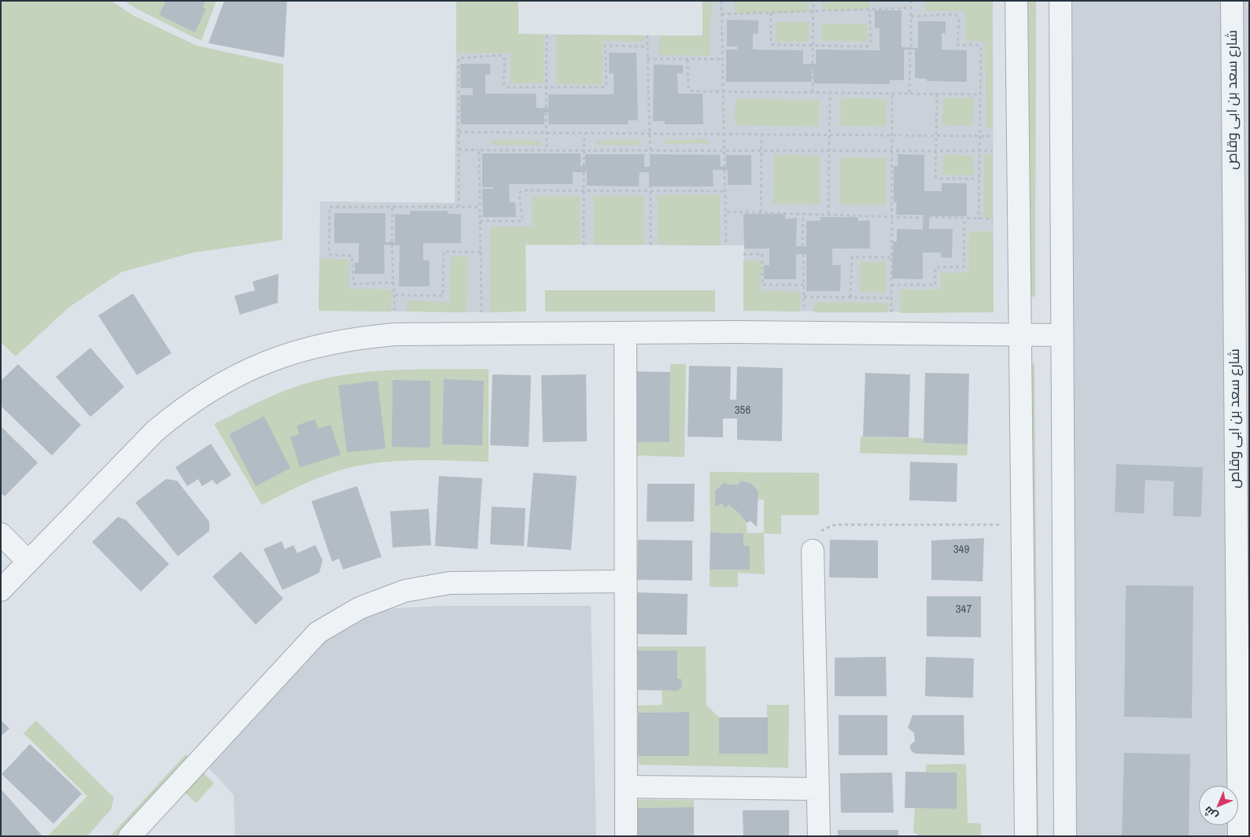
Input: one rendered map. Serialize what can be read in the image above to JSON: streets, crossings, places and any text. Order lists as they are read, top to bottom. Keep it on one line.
{"streets":{"street":["شارع سعد بن ابى وقاص"]},"house_numbers":["356","349","347"],"north":"bottom left"}
